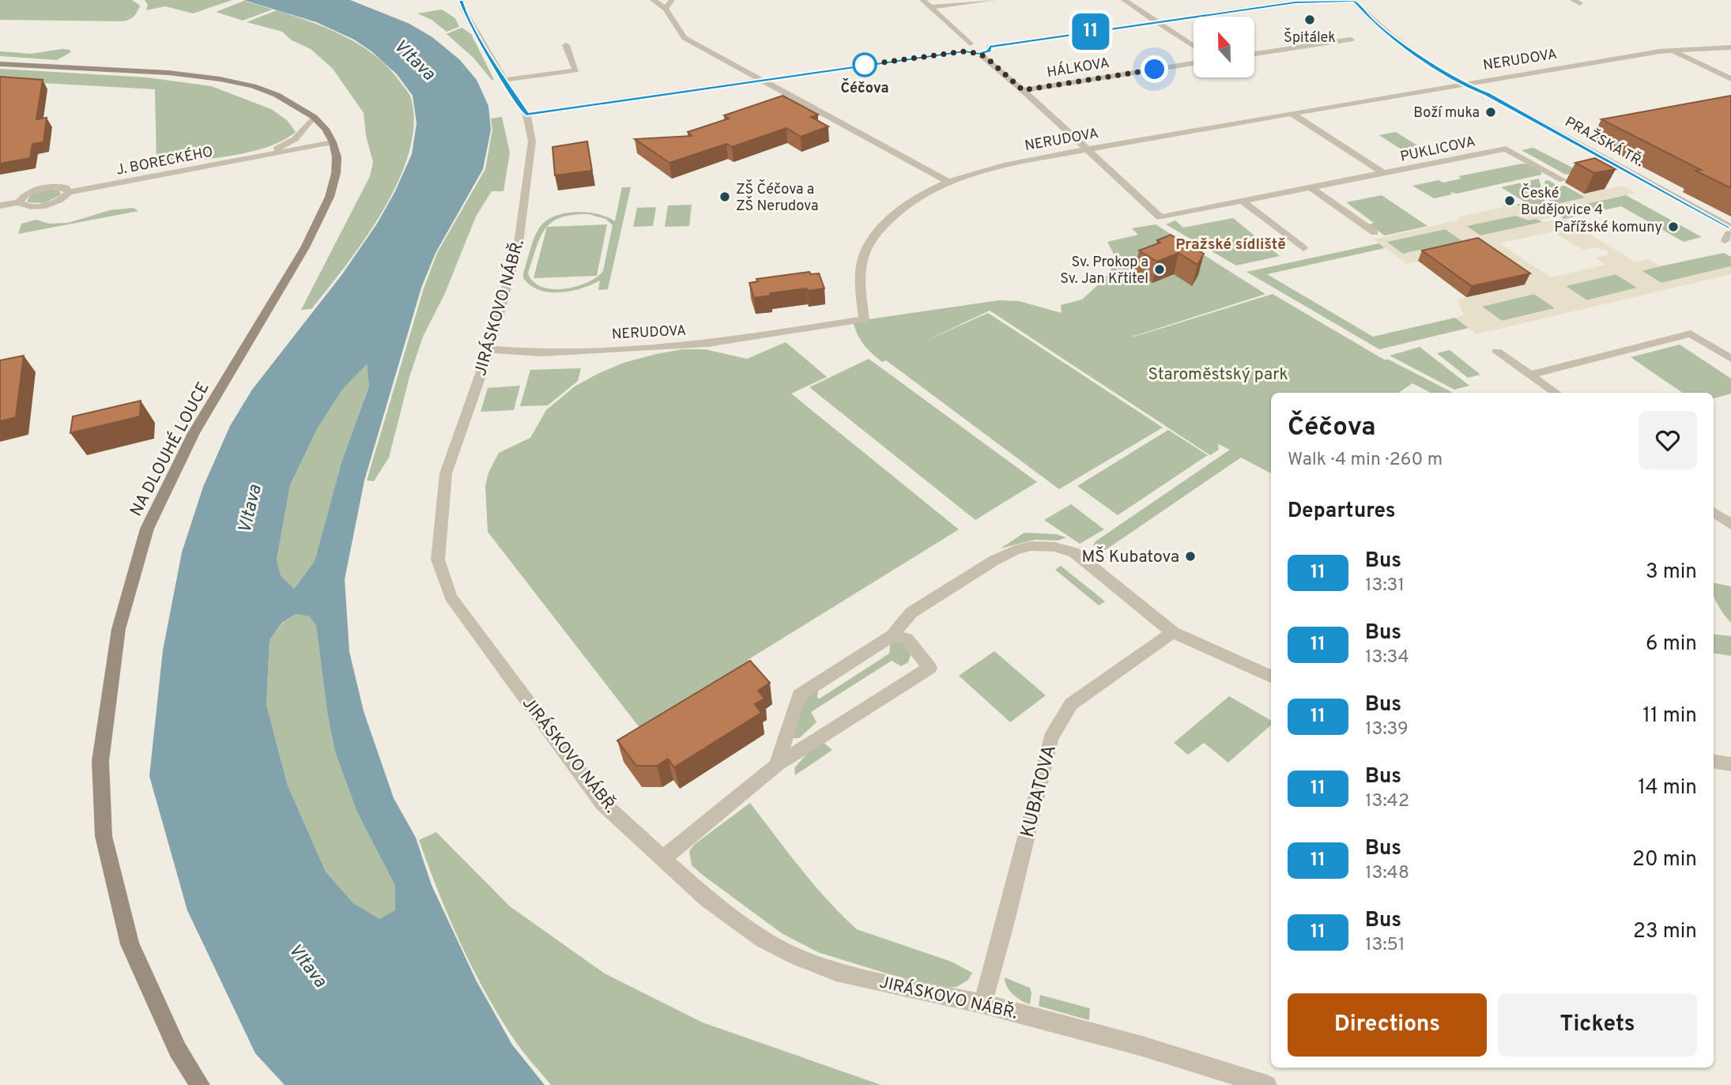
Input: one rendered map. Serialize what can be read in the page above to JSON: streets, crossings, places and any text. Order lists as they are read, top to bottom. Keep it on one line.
{"streets":{"main road":["NA DLOUHÉ LOUCE"],"street":["NERUDOVA","HÁLKOVA","PRAŽSKÁ TŘ.","PUKLICOVA","J. BORECKÉHO","JIRÁSKOVO NÁBŘ.","KUBATOVA"]},"crossings":[["NERUDOVA","PRAŽSKÁ TŘ."],["NERUDOVA","PUKLICOVA"],["NERUDOVA","JIRÁSKOVO NÁBŘ."],["J. BORECKÉHO","NA DLOUHÉ LOUCE"],["JIRÁSKOVO NÁBŘ.","KUBATOVA"]],"districts":["Pražské sídliště"],"water":["Vltava"],"parks":["Staroměstský park"],"places":["Špitálek","Čéčova","Boží muka","ZŠ Čéčova a ZŠ Nerudova","České Budějovice 4","Pařížské komuny","Sv. Prokop a Sv. Jan Křtitel","MŠ Kubatova"],"lines":["bus line 11"],"north":"top","page":{"on_map":"11","heading":[["Čéčova","Walk · 4 min · 260 m"],"Departures"],"list":[{"mark":"11","name":"Bus","note":"13:31","value":"3 min"},{"mark":"11","name":"Bus","note":"13:34","value":"6 min"},{"mark":"11","name":"Bus","note":"13:39","value":"11 min"},{"mark":"11","name":"Bus","note":"13:42","value":"14 min"},{"mark":"11","name":"Bus","note":"13:48","value":"20 min"},{"mark":"11","name":"Bus","note":"13:51","value":"23 min"}],"buttons":["Directions","Tickets"]}}
